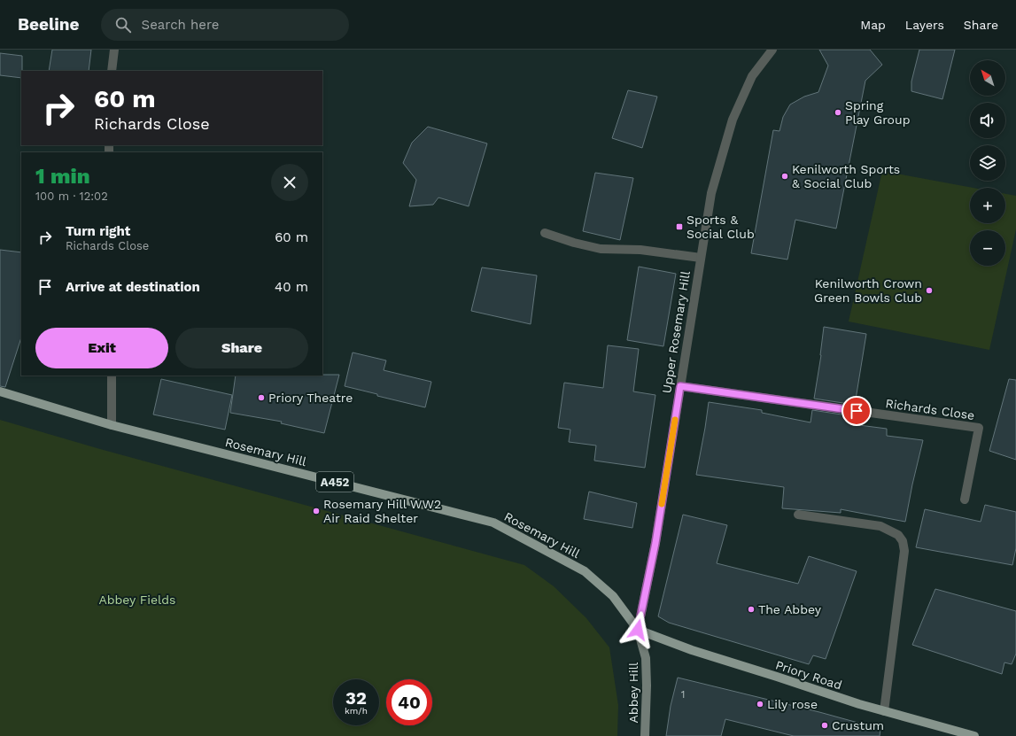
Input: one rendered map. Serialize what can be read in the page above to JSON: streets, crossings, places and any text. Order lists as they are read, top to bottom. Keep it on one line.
{"streets":{"main road":["Rosemary Hill","A452","Priory Road","Abbey Hill"],"street":["Upper Rosemary Hill","Richards Close"]},"crossings":[["Upper Rosemary Hill","Richards Close"],["Upper Rosemary Hill","Rosemary Hill"],["Upper Rosemary Hill","Priory Road"],["Upper Rosemary Hill","Abbey Hill"],["Rosemary Hill","Priory Road"],["Rosemary Hill","Abbey Hill"],["Priory Road","Abbey Hill"]],"parks":["Abbey Fields"],"places":{"other":["Spring Play Group","Kenilworth Sports & Social Club","Kenilworth Crown Green Bowls Club","Priory Theatre","Rosemary Hill WW2 Air Raid Shelter","The Abbey","Lily rose","Crustum"],"transit":["Sports & Social Club"]},"house_numbers":["1"],"north":"top left","page":{"header":"Beeline","search":"Search here","nav":["Map","Layers","Share"],"map_buttons":["+","−"],"turn":["60 m","Richards Close"],"heading":["1 min","100 m · 12:02"],"list":[{"name":"Turn right","note":"Richards Close","value":"60 m"},{"name":"Arrive at destination","value":"40 m"}],"buttons":["Exit","Share"],"speed":"32 km/h","limit":"40"}}
